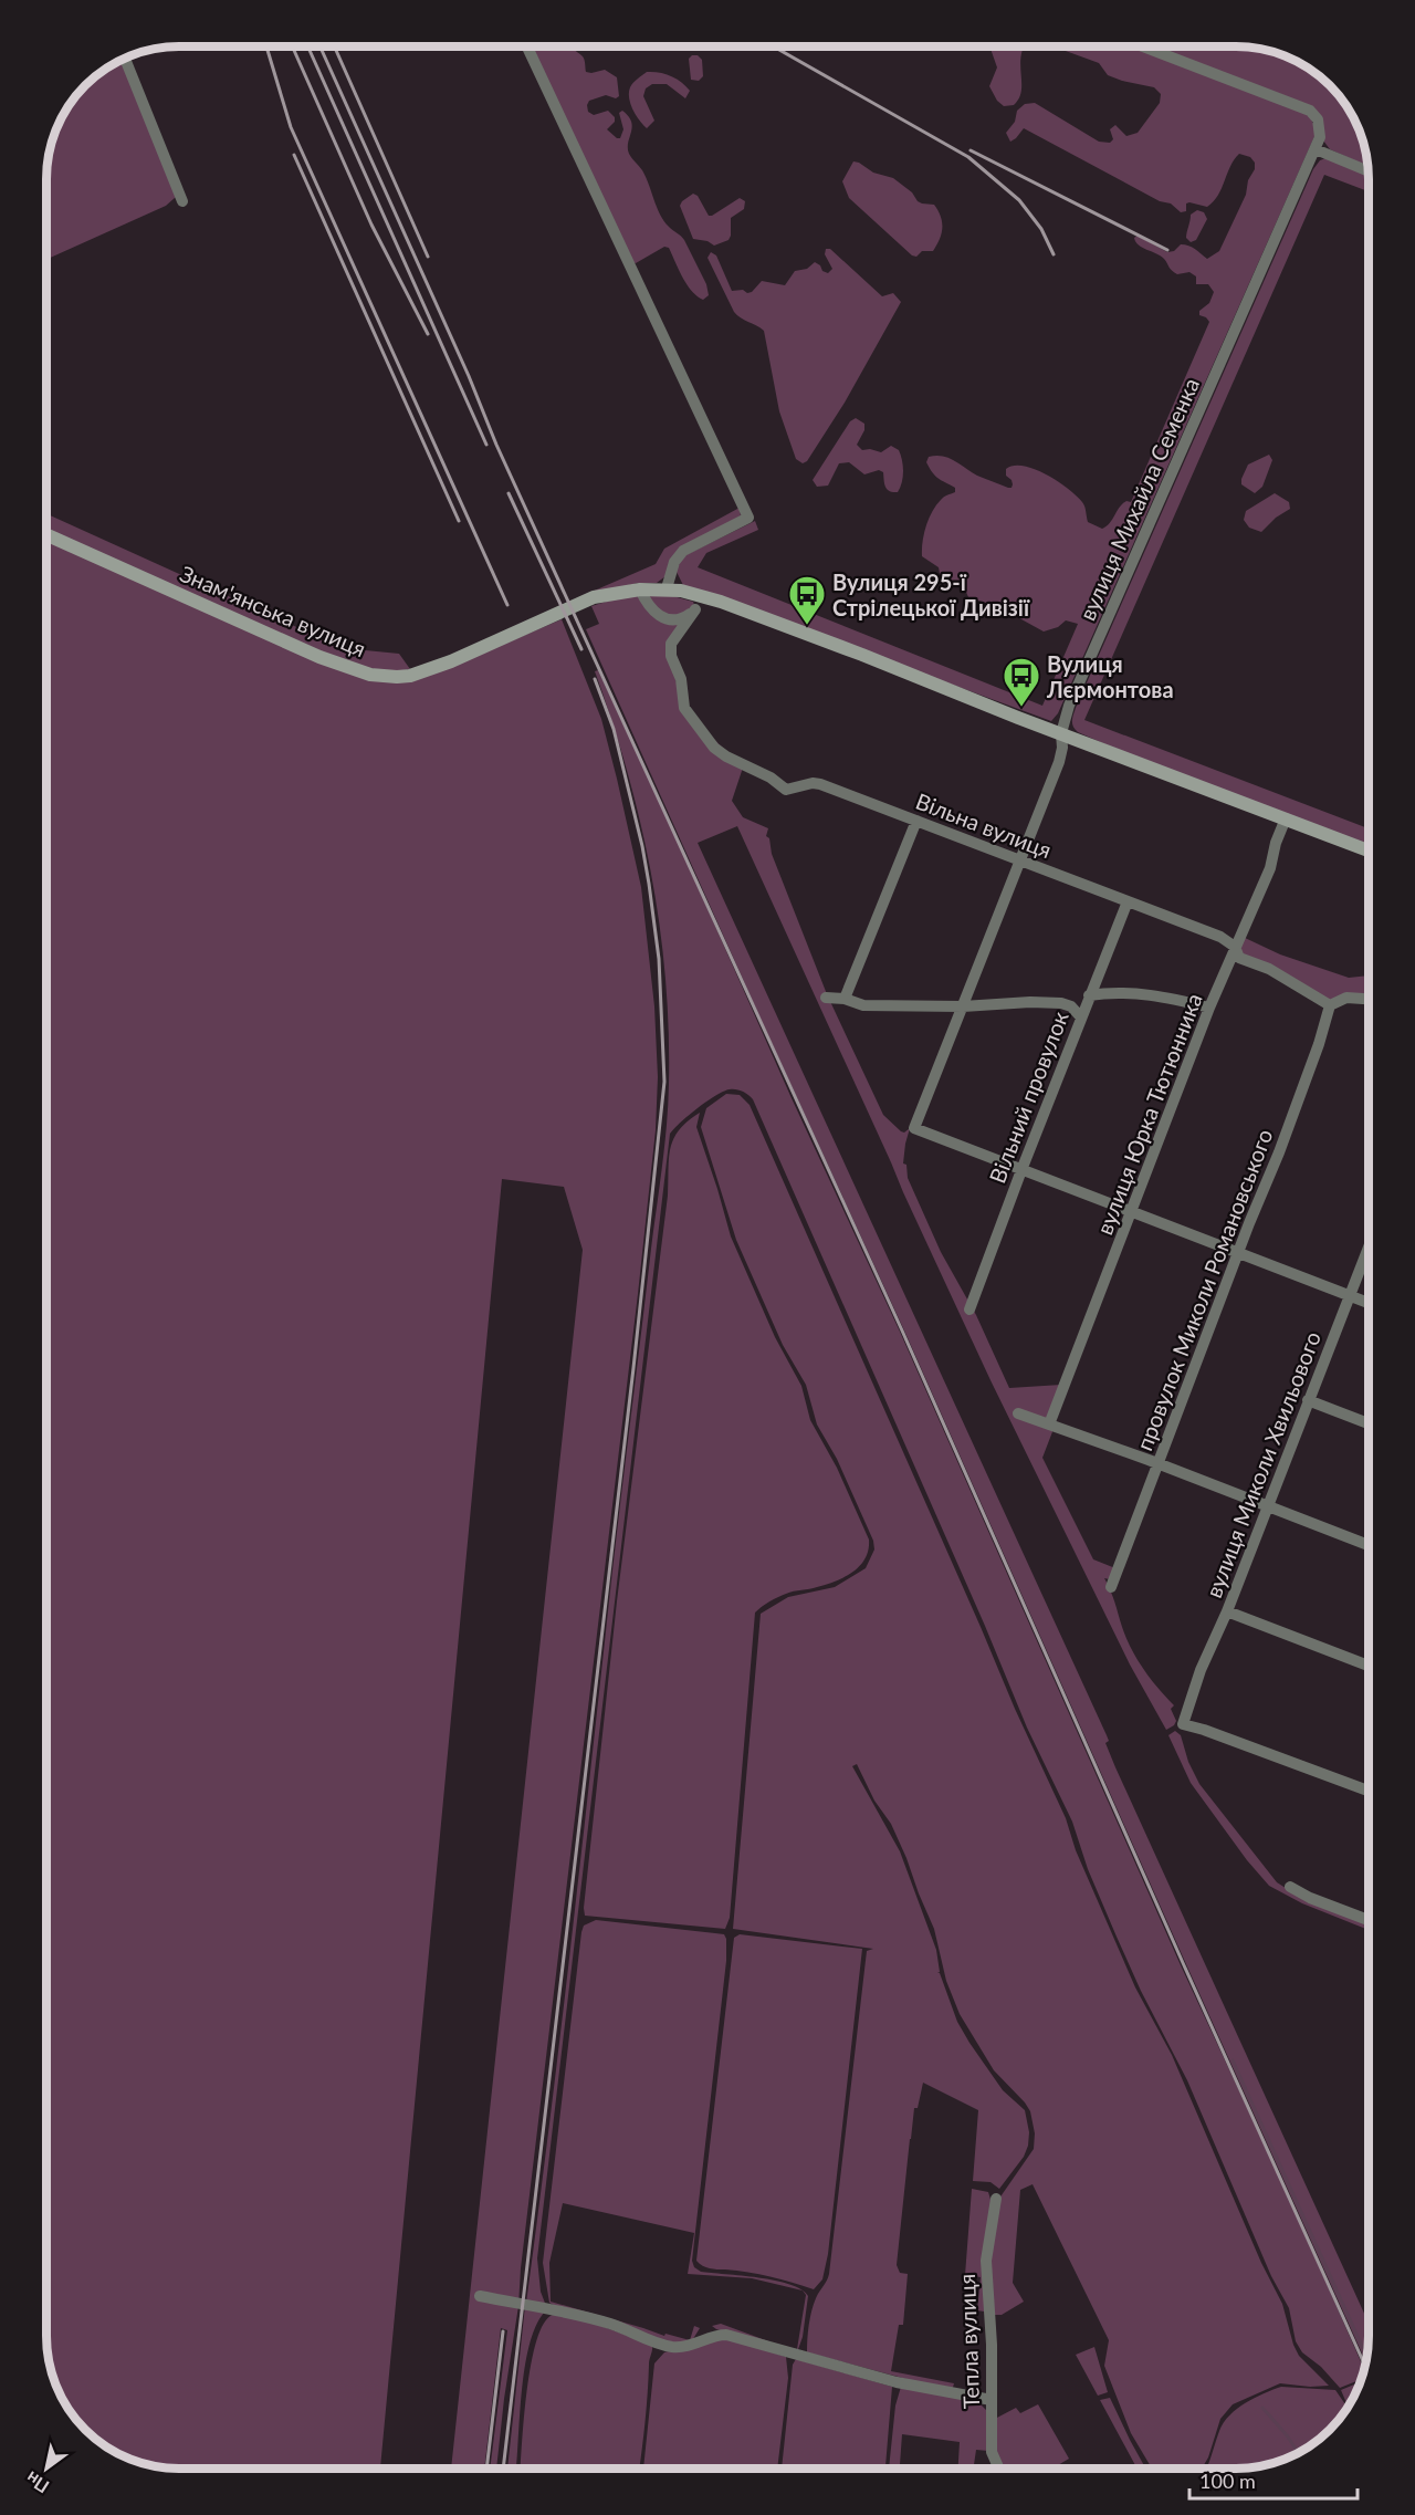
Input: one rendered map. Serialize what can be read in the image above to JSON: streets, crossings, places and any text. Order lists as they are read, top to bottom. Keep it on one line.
{"streets":{"street":["вулиця Михайла Семенка","Знам'янська вулиця","Вільна вулиця","Вільний провулок","вулиця Юрка Тютюнника","провулок Миколи Романовського","вулиця Миколи Хвильового","Тепла вулиця"]},"crossings":[["вулиця Михайла Семенка","Знам'янська вулиця"],["вулиця Михайла Семенка","Вільна вулиця"],["вулиця Михайла Семенка","Вільний провулок"],["Знам'янська вулиця","Вільна вулиця"],["Знам'янська вулиця","вулиця Юрка Тютюнника"],["Вільна вулиця","Вільний провулок"],["Вільна вулиця","вулиця Юрка Тютюнника"],["Вільна вулиця","провулок Миколи Романовського"]],"places":{"bus stop":["Вулиця 295-ї Стрілецької Дивізії","Вулиця Лєрмонтова"]},"scale_bar":"100 m","north":"bottom left"}
